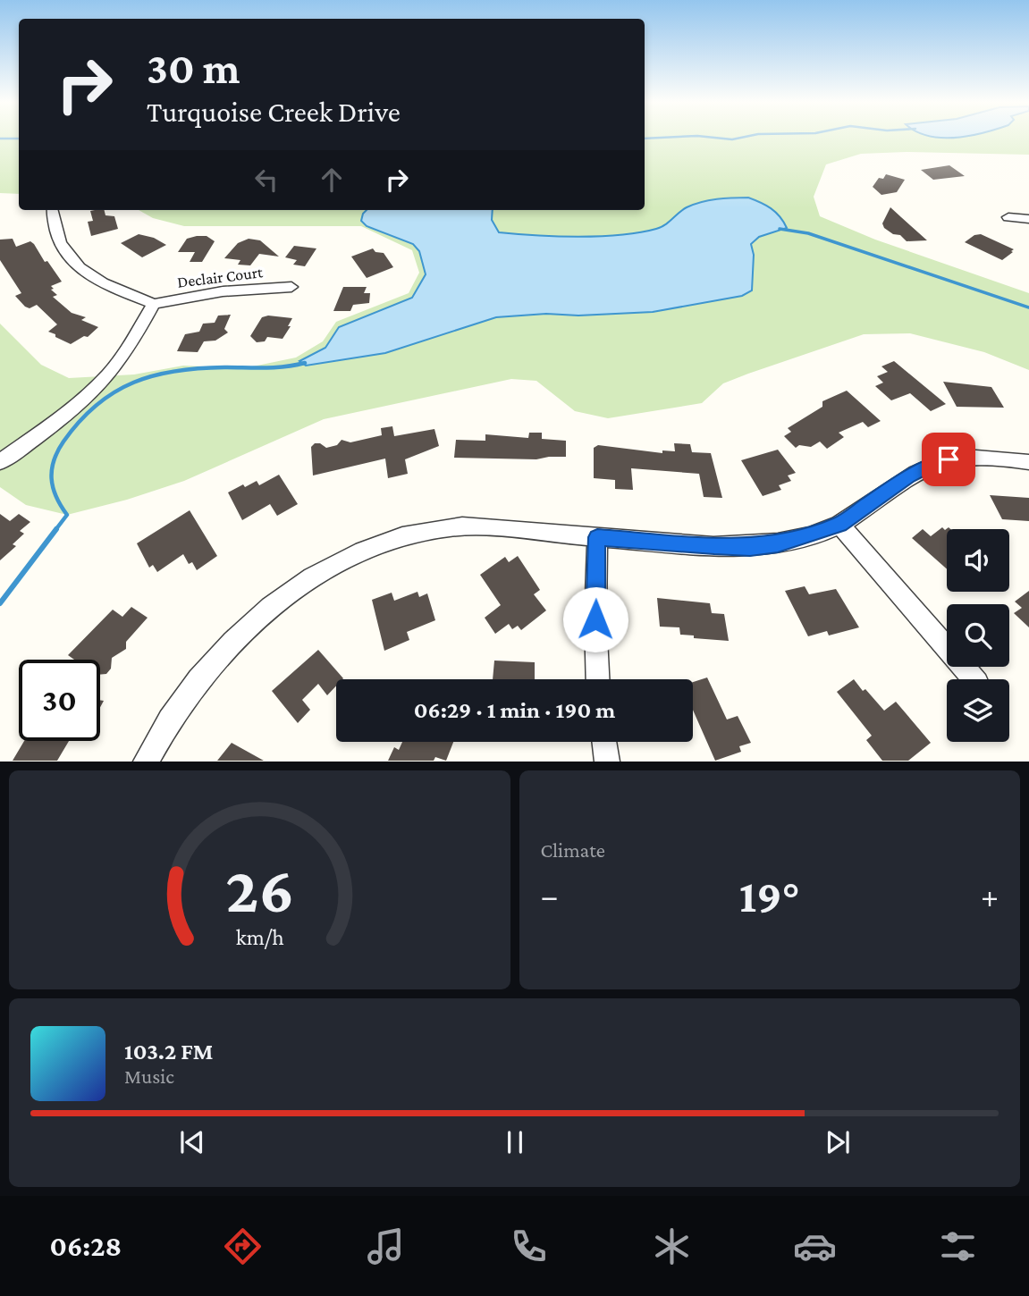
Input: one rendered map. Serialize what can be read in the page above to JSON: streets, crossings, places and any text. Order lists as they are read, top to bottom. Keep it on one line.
{"streets":{"street":["Declair Court"]},"page":{"turn":["30 m","Turquoise Creek Drive"],"limit":"30","trip":"06:29 · 1 min · 190 m","tile":"Climate","heat":["−","19°","+"],"song":["103.2 FM","Music"],"tabs":"06:28","gauge":["26","km/h"]}}
